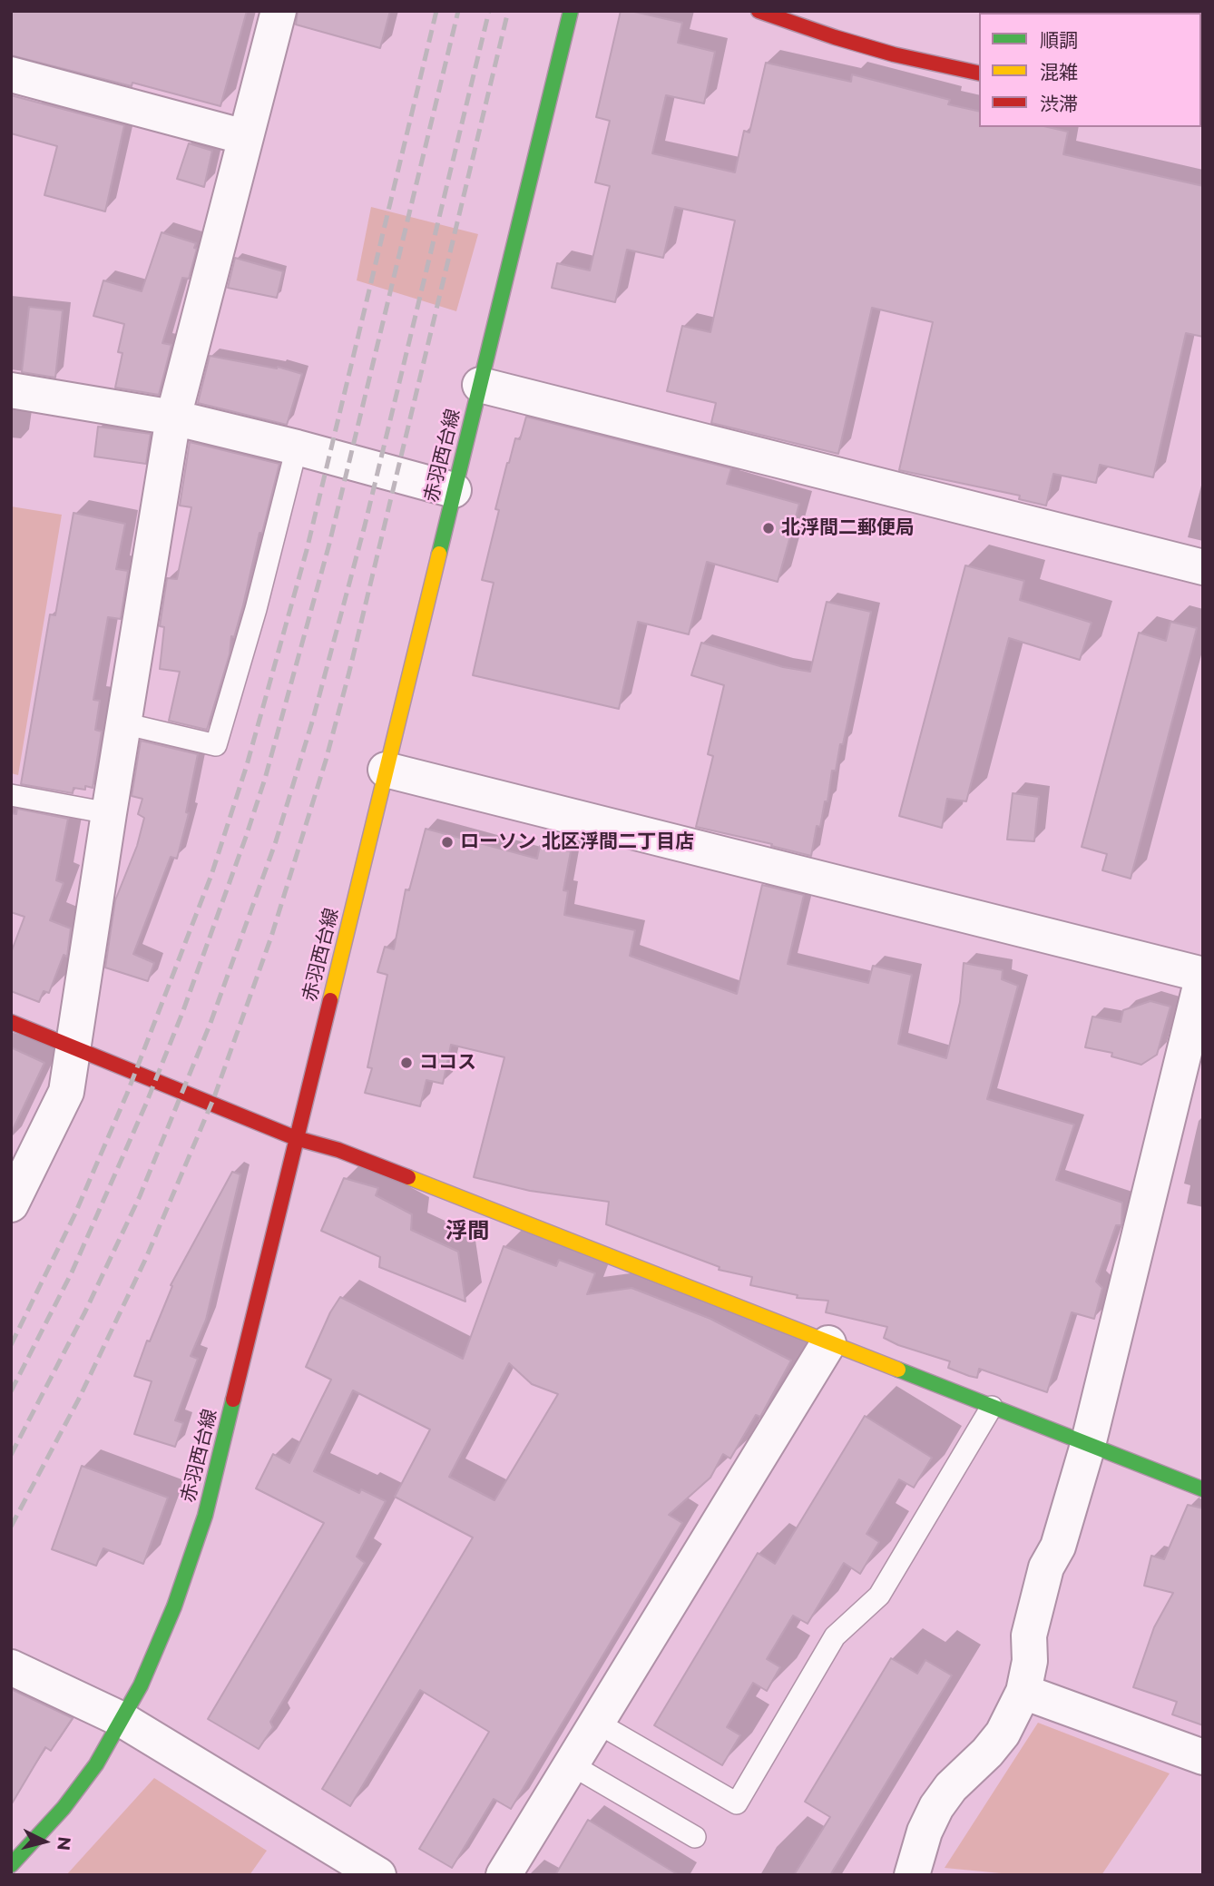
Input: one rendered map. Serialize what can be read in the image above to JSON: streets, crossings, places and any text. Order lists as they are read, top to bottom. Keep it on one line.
{"streets":{"main road":["赤羽西台線"]},"districts":["浮間"],"places":["北浮間二郵便局","ローソン 北区浮間二丁目店","ココス"],"legend":["順調","混雑","渋滞"],"north":"right"}
